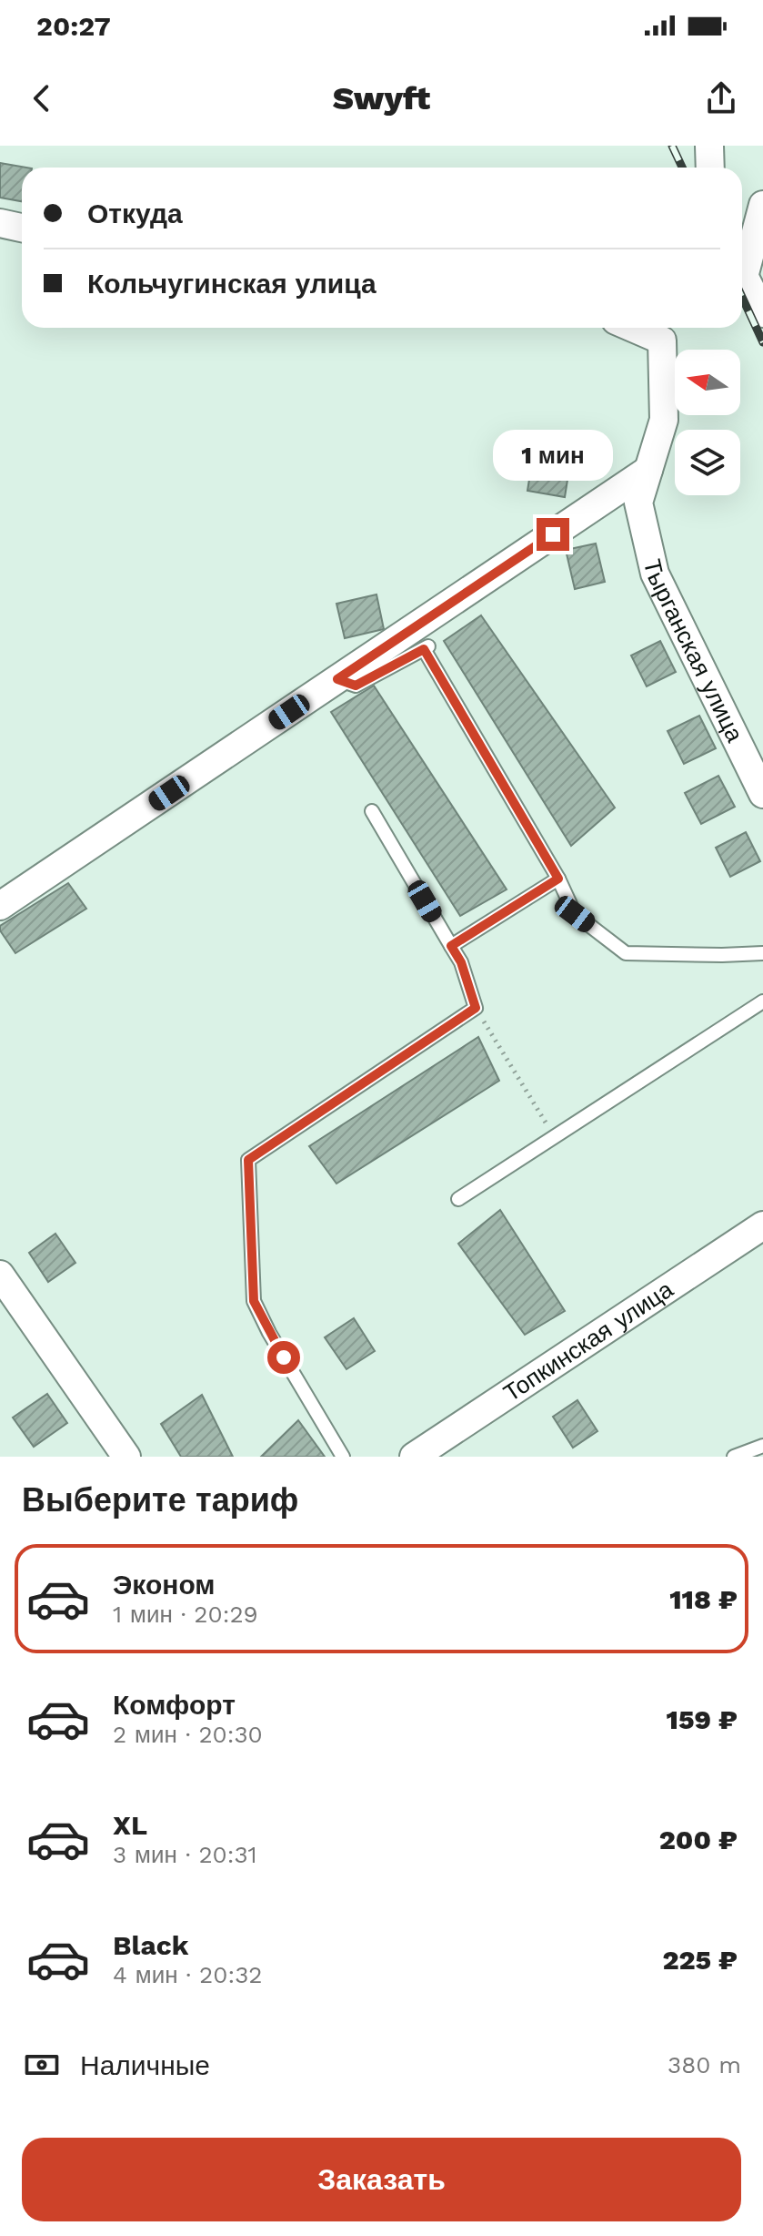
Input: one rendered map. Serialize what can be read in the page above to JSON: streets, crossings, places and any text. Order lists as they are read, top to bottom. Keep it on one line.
{"streets":{"street":["Тырганская улица","Топкинская улица"]},"north":"left","page":{"status":"20:27","header":"Swyft","banner":["Откуда","Кольчугинская улица"],"bubble":"1 мин","heading":"Выберите тариф","list":[{"name":"Эконом","note":"1 мин · 20:29","value":"118 ₽"},{"name":"Комфорт","note":"2 мин · 20:30","value":"159 ₽"},{"name":"XL","note":"3 мин · 20:31","value":"200 ₽"},{"name":"Black","note":"4 мин · 20:32","value":"225 ₽"}],"pay":["Наличные","380 m"],"buttons":"Заказать"}}
